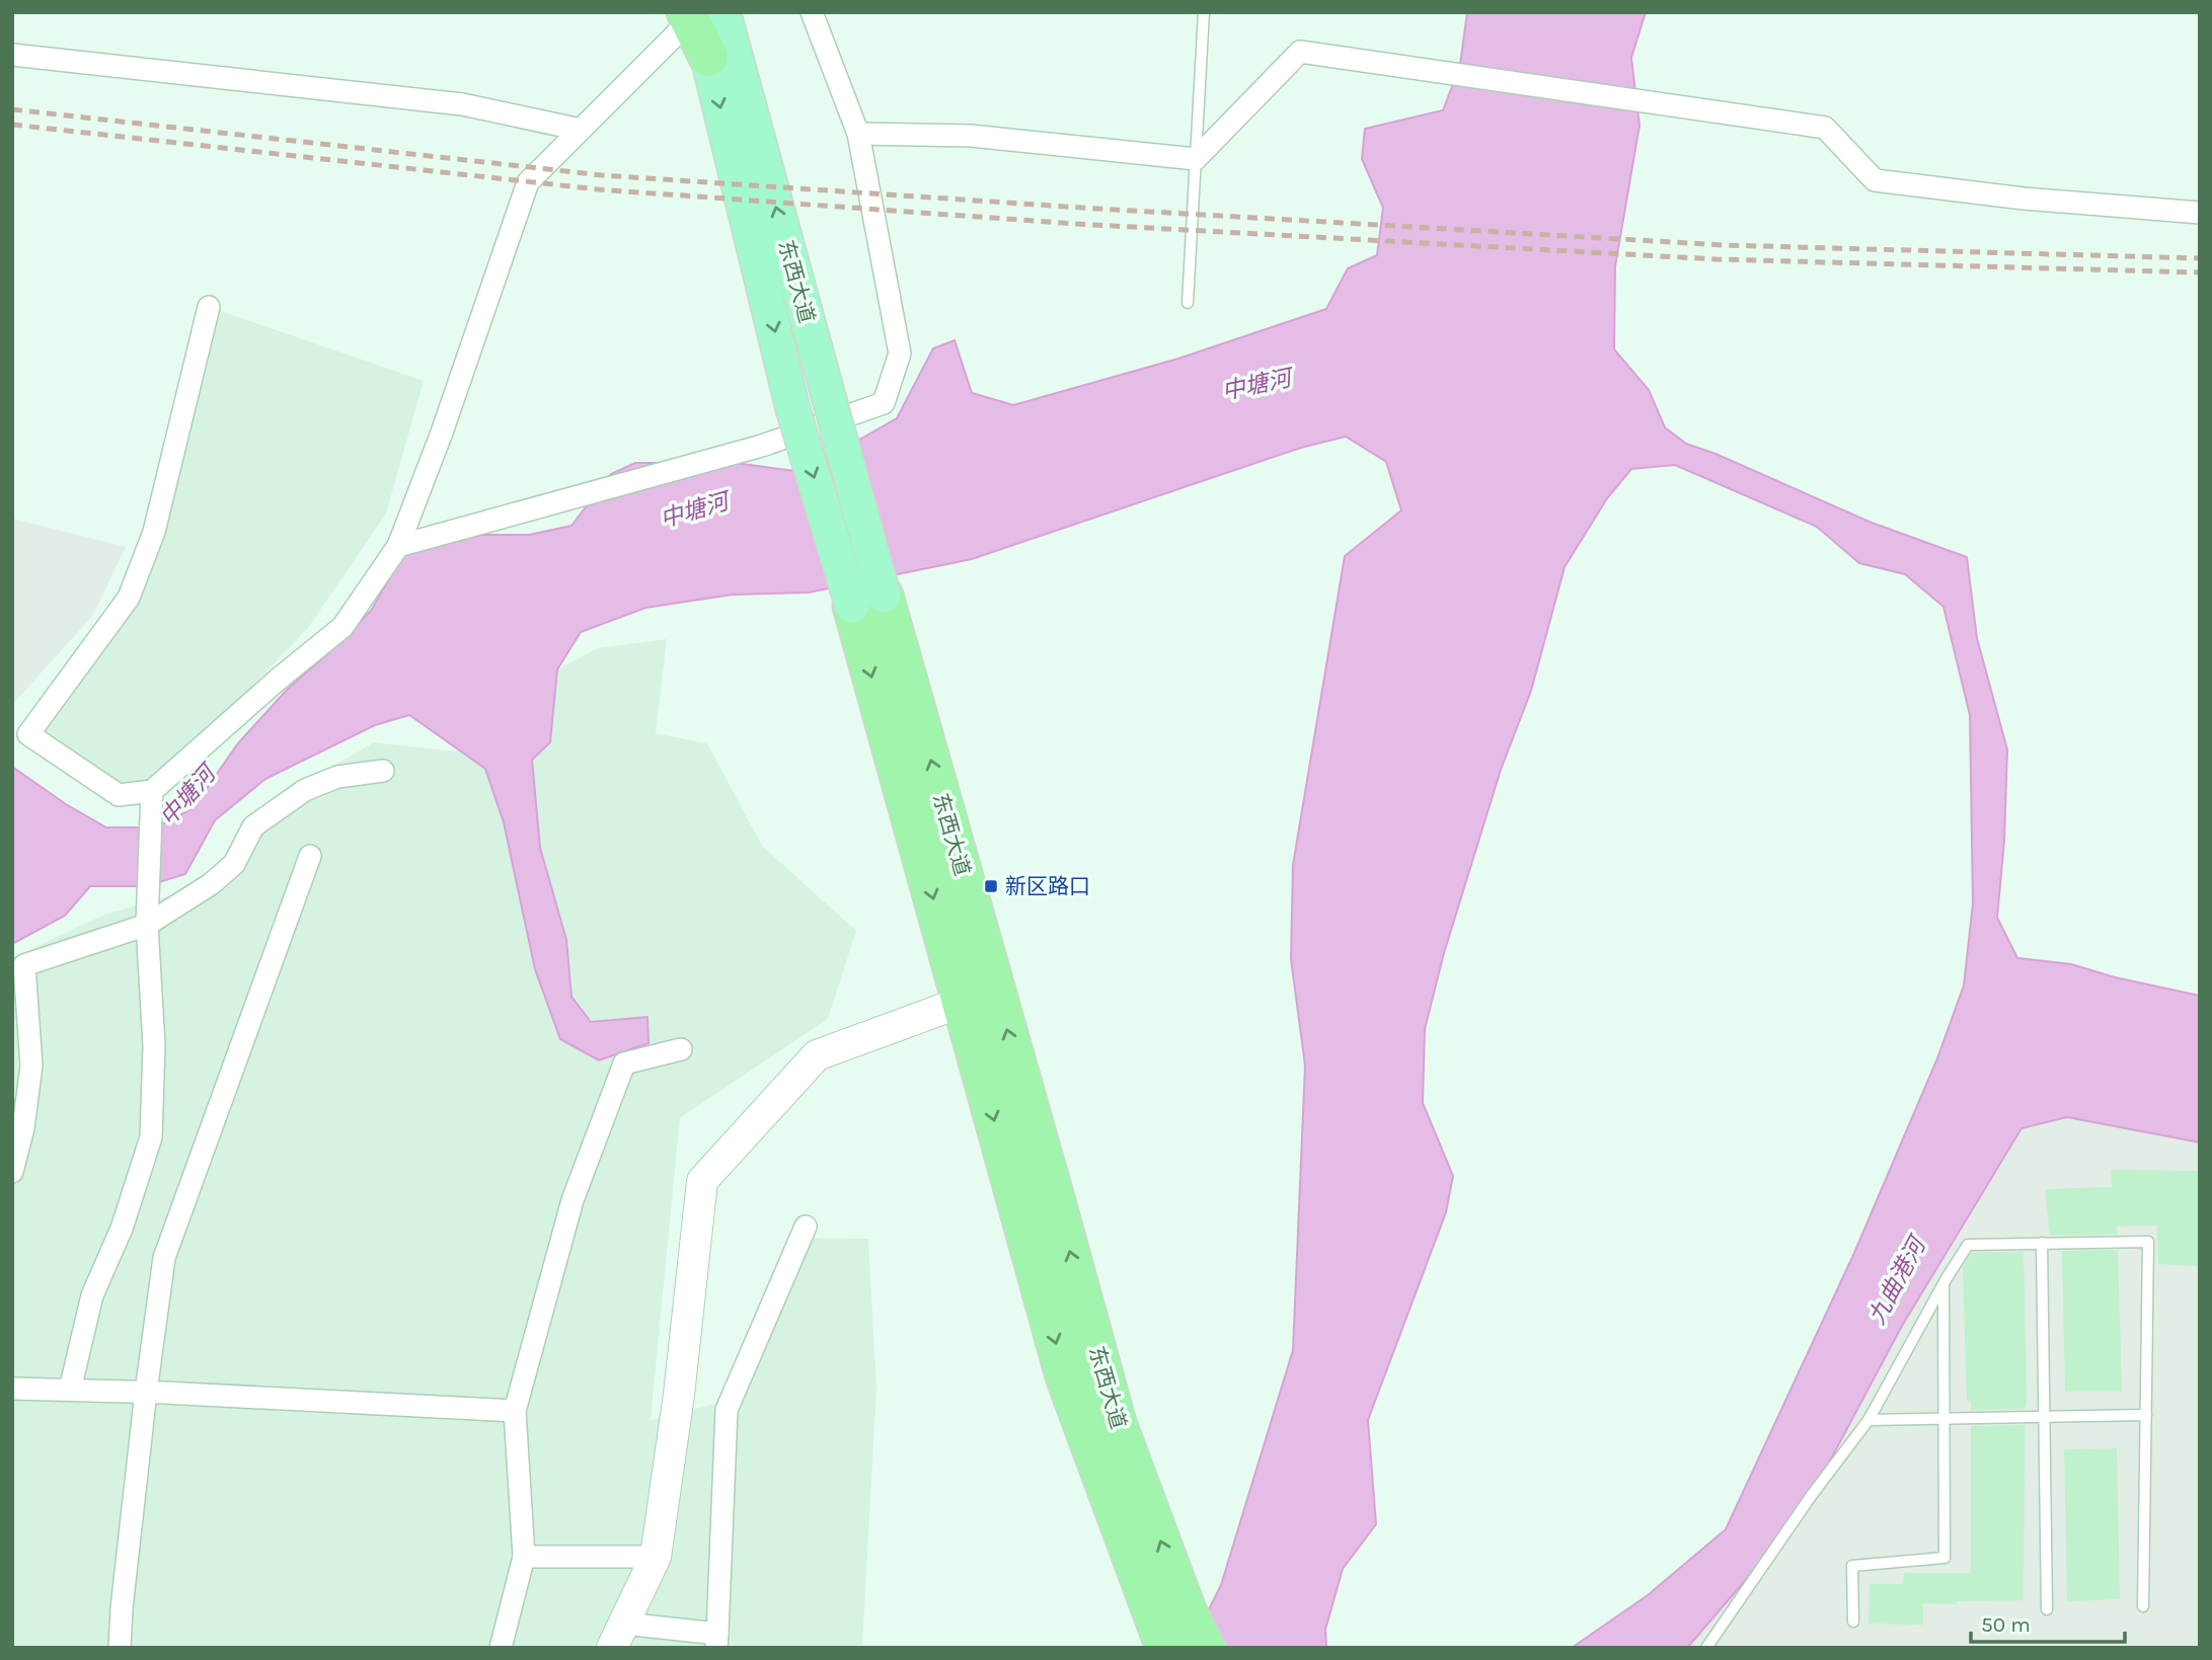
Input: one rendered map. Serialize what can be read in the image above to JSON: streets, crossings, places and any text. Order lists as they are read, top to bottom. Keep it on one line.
{"streets":{"highway":["东西大道"]},"water":["中塘河","九曲港河"],"places":{"transit":["新区路口"]},"scale_bar":"50 m"}
